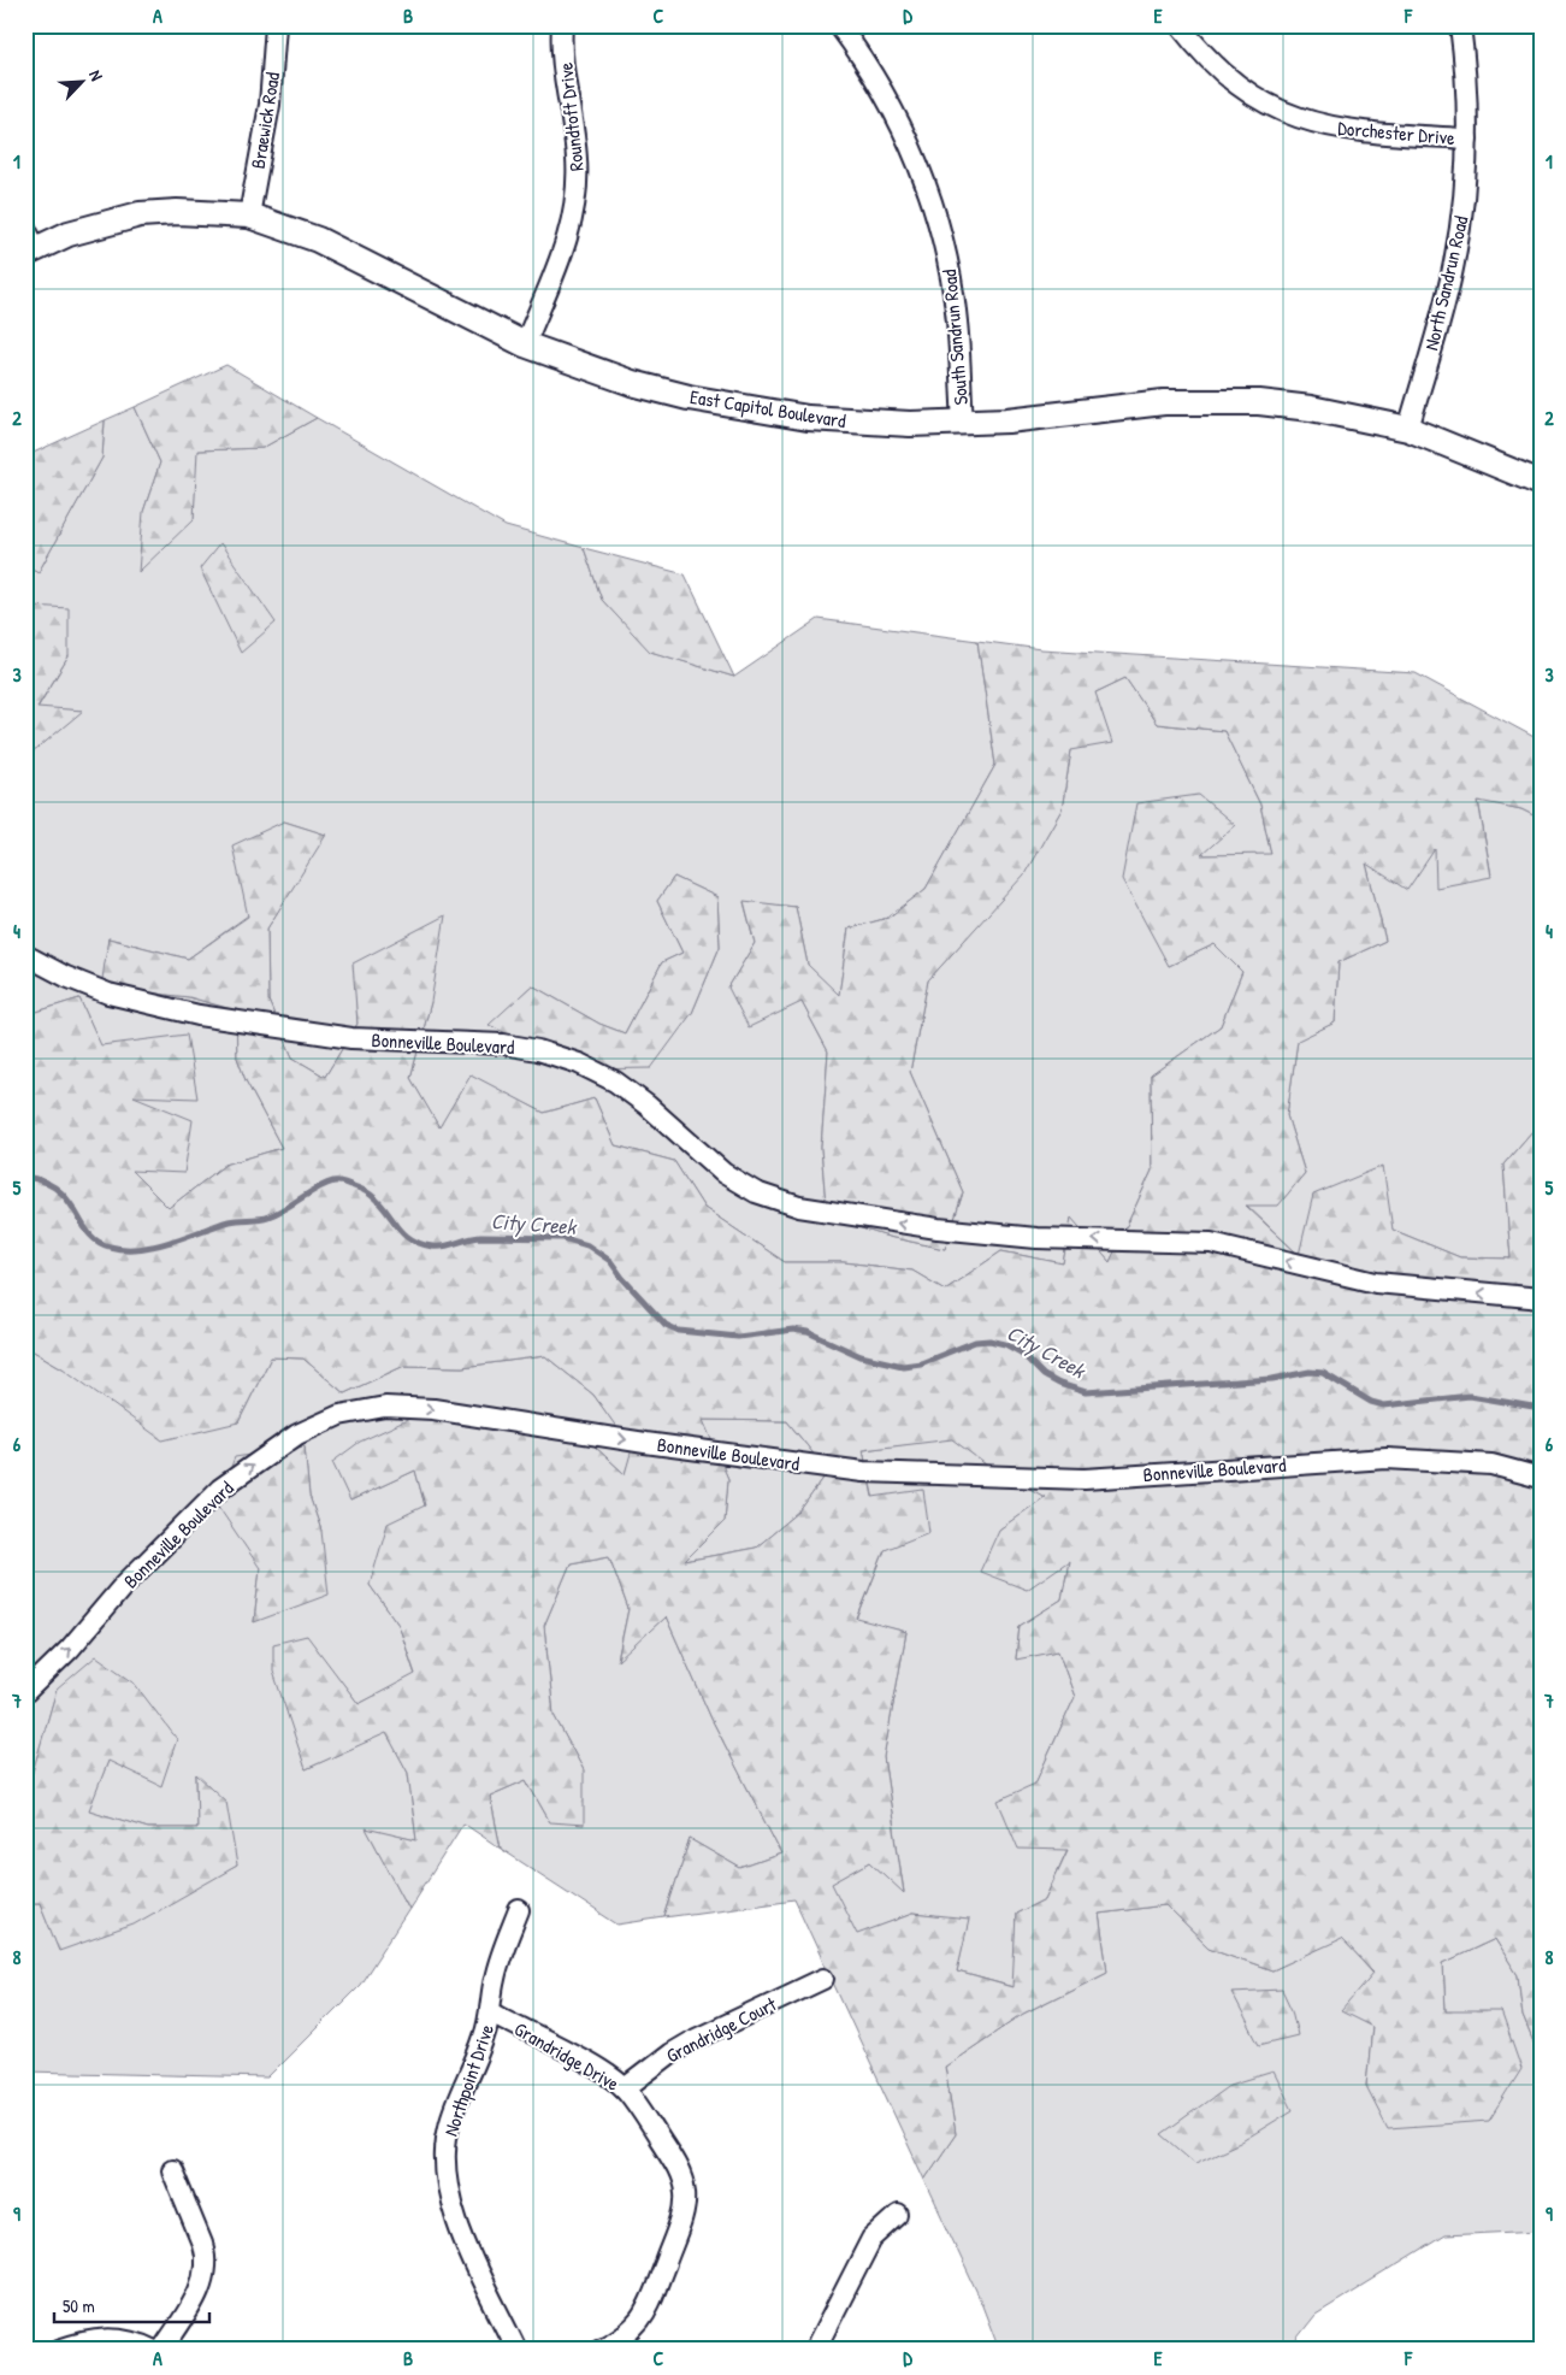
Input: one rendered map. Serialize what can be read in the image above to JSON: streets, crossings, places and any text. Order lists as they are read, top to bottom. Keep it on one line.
{"streets":{"street":["Roundtoft Drive","Braewick Road","Dorchester Drive","North Sandrun Road","South Sandrun Road","East Capitol Boulevard","Bonneville Boulevard","Grandridge Court","Grandridge Drive","Northpoint Drive"]},"crossings":[["Roundtoft Drive","East Capitol Boulevard"],["Braewick Road","East Capitol Boulevard"],["Dorchester Drive","North Sandrun Road"],["North Sandrun Road","East Capitol Boulevard"],["South Sandrun Road","East Capitol Boulevard"],["Grandridge Court","Grandridge Drive"],["Grandridge Drive","Northpoint Drive"]],"water":["City Creek"],"scale_bar":"50 m","north":"top right","grid":{"columns":["A","B","C","D","E","F"],"rows":["1","2","3","4","5","6","7","8","9"]}}
